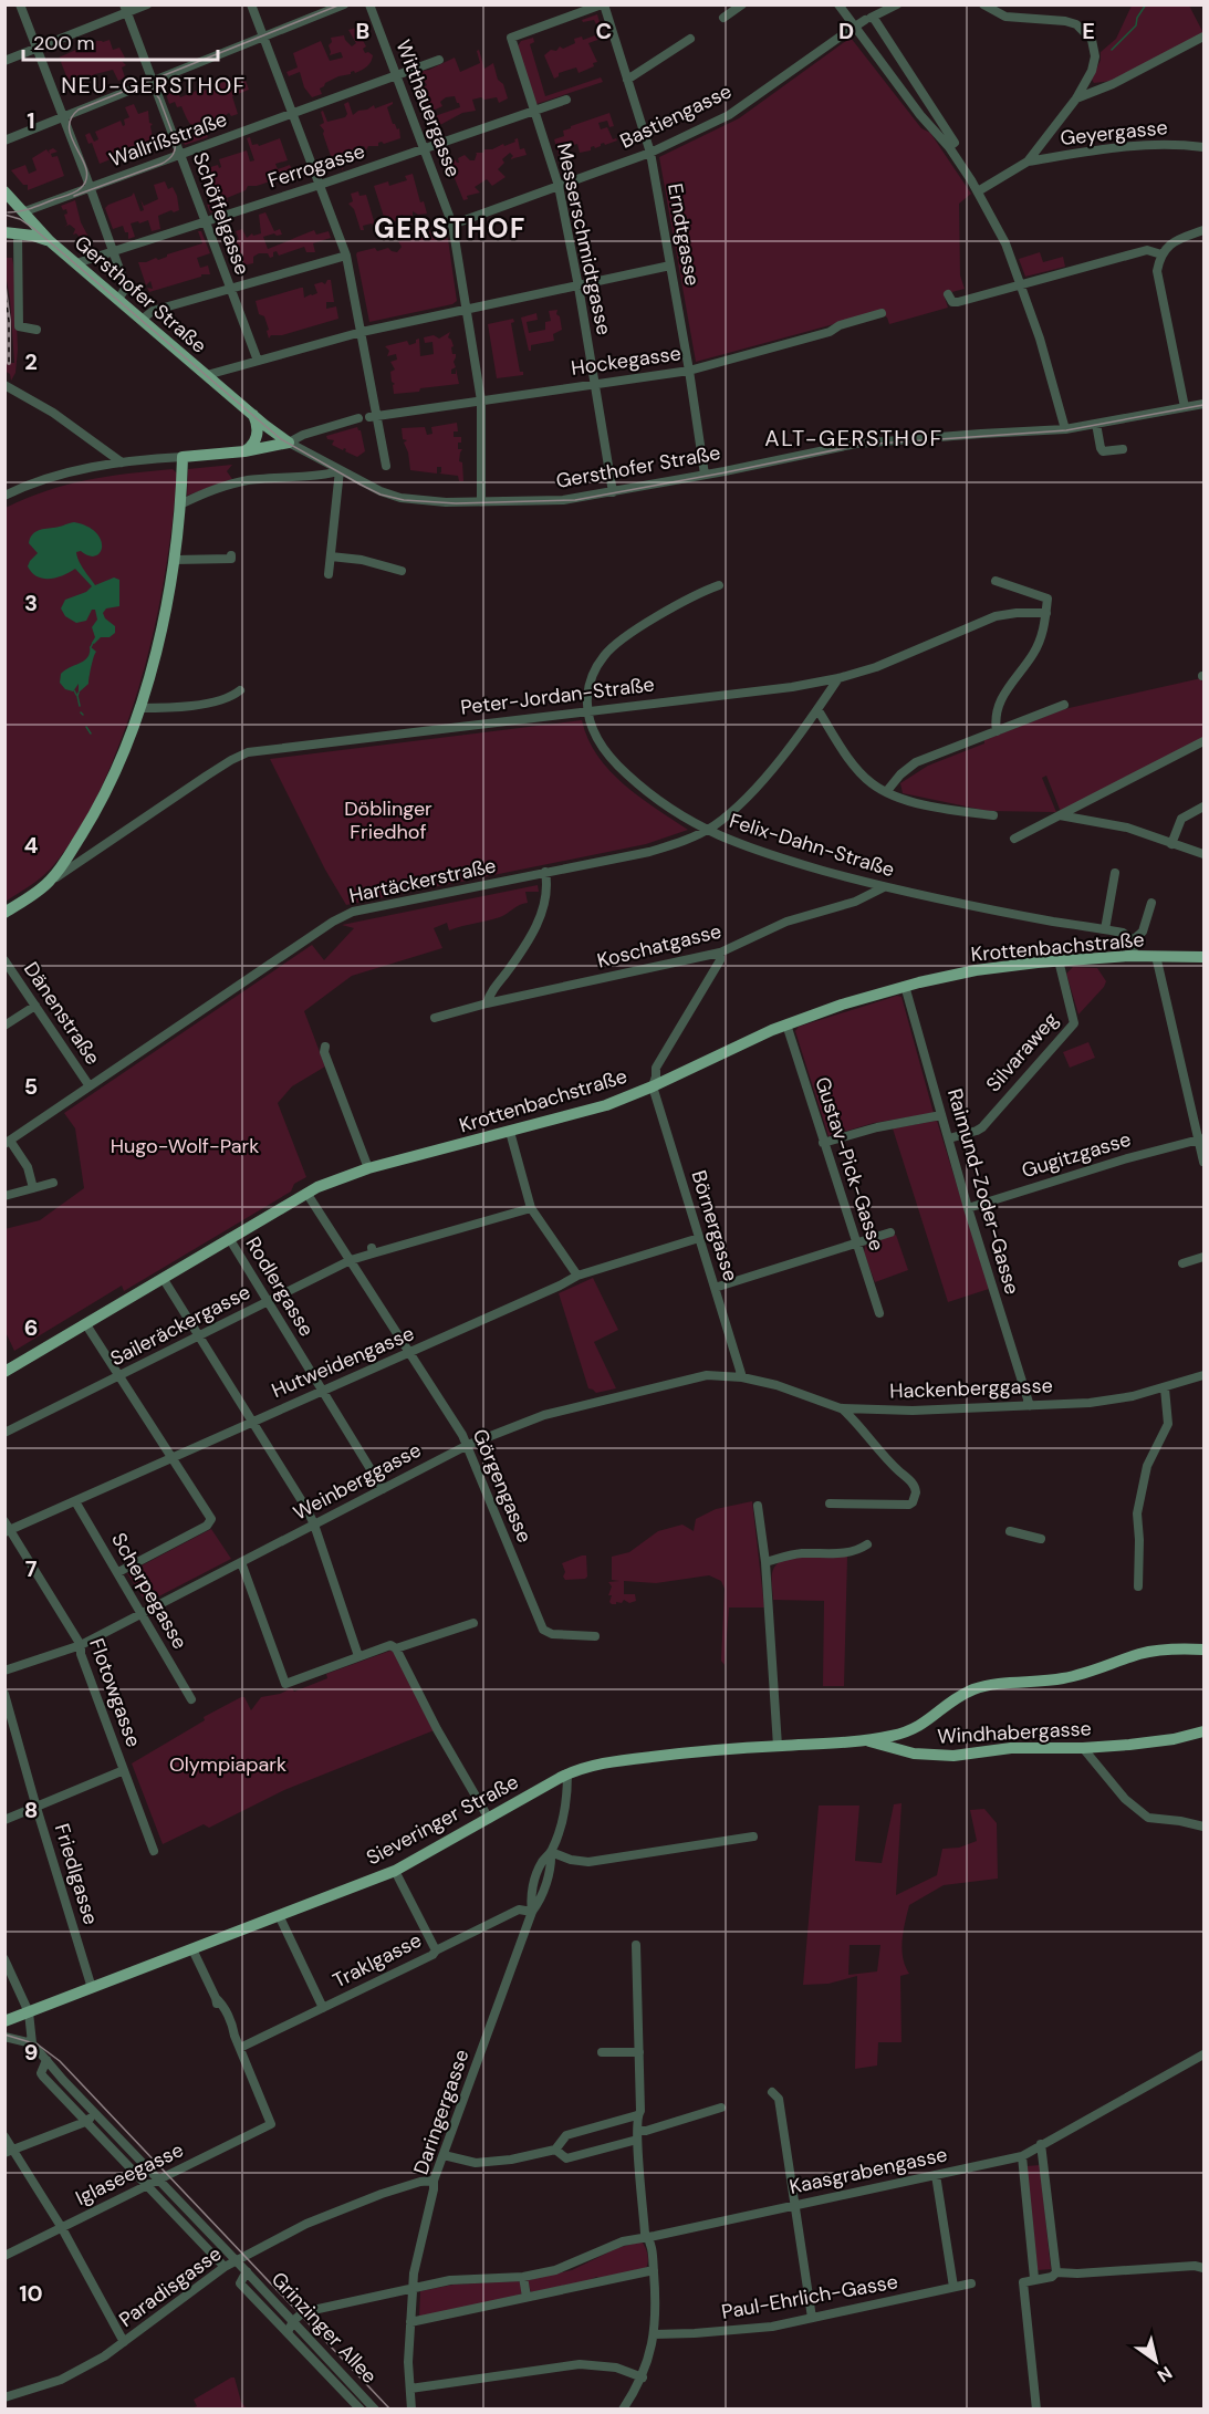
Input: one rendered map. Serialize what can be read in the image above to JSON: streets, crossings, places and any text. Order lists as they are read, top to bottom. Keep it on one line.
{"streets":{"main road":["Gersthofer Straße","Peter-Jordan-Straße","Krottenbachstraße","Windhabergasse","Sieveringer Straße"],"street":["Witthauergasse","Bastiengasse","Geyergasse","Wallrißstraße","Ferrogasse","Schöffelgasse","Erndtgasse","Messerschmidtgasse","Hockegasse","Felix-Dahn-Straße","Hartäckerstraße","Koschatgasse","Dänenstraße","Silvaraweg","Gugitzgasse","Gustav-Pick-Gasse","Raimund-Zoder-Gasse","Börnergasse","Rodlergasse","Saileräckergasse","Hutweidengasse","Hackenberggasse","Weinberggasse","Görgengasse","Scherpegasse","Flotowgasse","Friedlgasse","Traklgasse","Daringergasse","Kaasgrabengasse","Iglaseegasse","Paradisgasse","Paul-Ehrlich-Gasse","Grinzinger Allee"]},"crossings":[["Witthauergasse","Bastiengasse"],["Witthauergasse","Wallrißstraße"],["Witthauergasse","Ferrogasse"],["Bastiengasse","Erndtgasse"],["Bastiengasse","Messerschmidtgasse"],["Wallrißstraße","Schöffelgasse"],["Wallrißstraße","Gersthofer Straße"],["Ferrogasse","Schöffelgasse"],["Ferrogasse","Messerschmidtgasse"],["Ferrogasse","Gersthofer Straße"],["Erndtgasse","Messerschmidtgasse"],["Erndtgasse","Gersthofer Straße"],["Erndtgasse","Hockegasse"],["Messerschmidtgasse","Gersthofer Straße"],["Messerschmidtgasse","Hockegasse"],["Gersthofer Straße","Hockegasse"],["Peter-Jordan-Straße","Felix-Dahn-Straße"],["Peter-Jordan-Straße","Hartäckerstraße"],["Felix-Dahn-Straße","Hartäckerstraße"],["Felix-Dahn-Straße","Koschatgasse"],["Hartäckerstraße","Dänenstraße"],["Krottenbachstraße","Silvaraweg"],["Krottenbachstraße","Gustav-Pick-Gasse"],["Krottenbachstraße","Raimund-Zoder-Gasse"],["Krottenbachstraße","Börnergasse"],["Krottenbachstraße","Rodlergasse"],["Krottenbachstraße","Görgengasse"],["Silvaraweg","Raimund-Zoder-Gasse"],["Gugitzgasse","Raimund-Zoder-Gasse"],["Raimund-Zoder-Gasse","Hackenberggasse"],["Börnergasse","Hutweidengasse"],["Börnergasse","Hackenberggasse"],["Börnergasse","Weinberggasse"],["Rodlergasse","Saileräckergasse"],["Rodlergasse","Hutweidengasse"],["Rodlergasse","Weinberggasse"],["Saileräckergasse","Görgengasse"],["Hutweidengasse","Görgengasse"],["Hutweidengasse","Scherpegasse"],["Hutweidengasse","Flotowgasse"],["Hackenberggasse","Weinberggasse"],["Weinberggasse","Görgengasse"],["Weinberggasse","Scherpegasse"],["Weinberggasse","Flotowgasse"],["Windhabergasse","Sieveringer Straße"],["Sieveringer Straße","Friedlgasse"],["Sieveringer Straße","Daringergasse"],["Traklgasse","Daringergasse"],["Traklgasse","Iglaseegasse"],["Daringergasse","Kaasgrabengasse"],["Daringergasse","Paradisgasse"],["Kaasgrabengasse","Grinzinger Allee"],["Iglaseegasse","Grinzinger Allee"],["Paradisgasse","Grinzinger Allee"]],"districts":["NEU-GERSTHOF","GERSTHOF","ALT-GERSTHOF"],"parks":["Döblinger Friedhof","Hugo-Wolf-Park","Olympiapark"],"scale_bar":"200 m","north":"bottom right","grid":{"columns":["B","C","D","E"],"rows":["1","2","3","4","5","6","7","8","9","10"]}}
